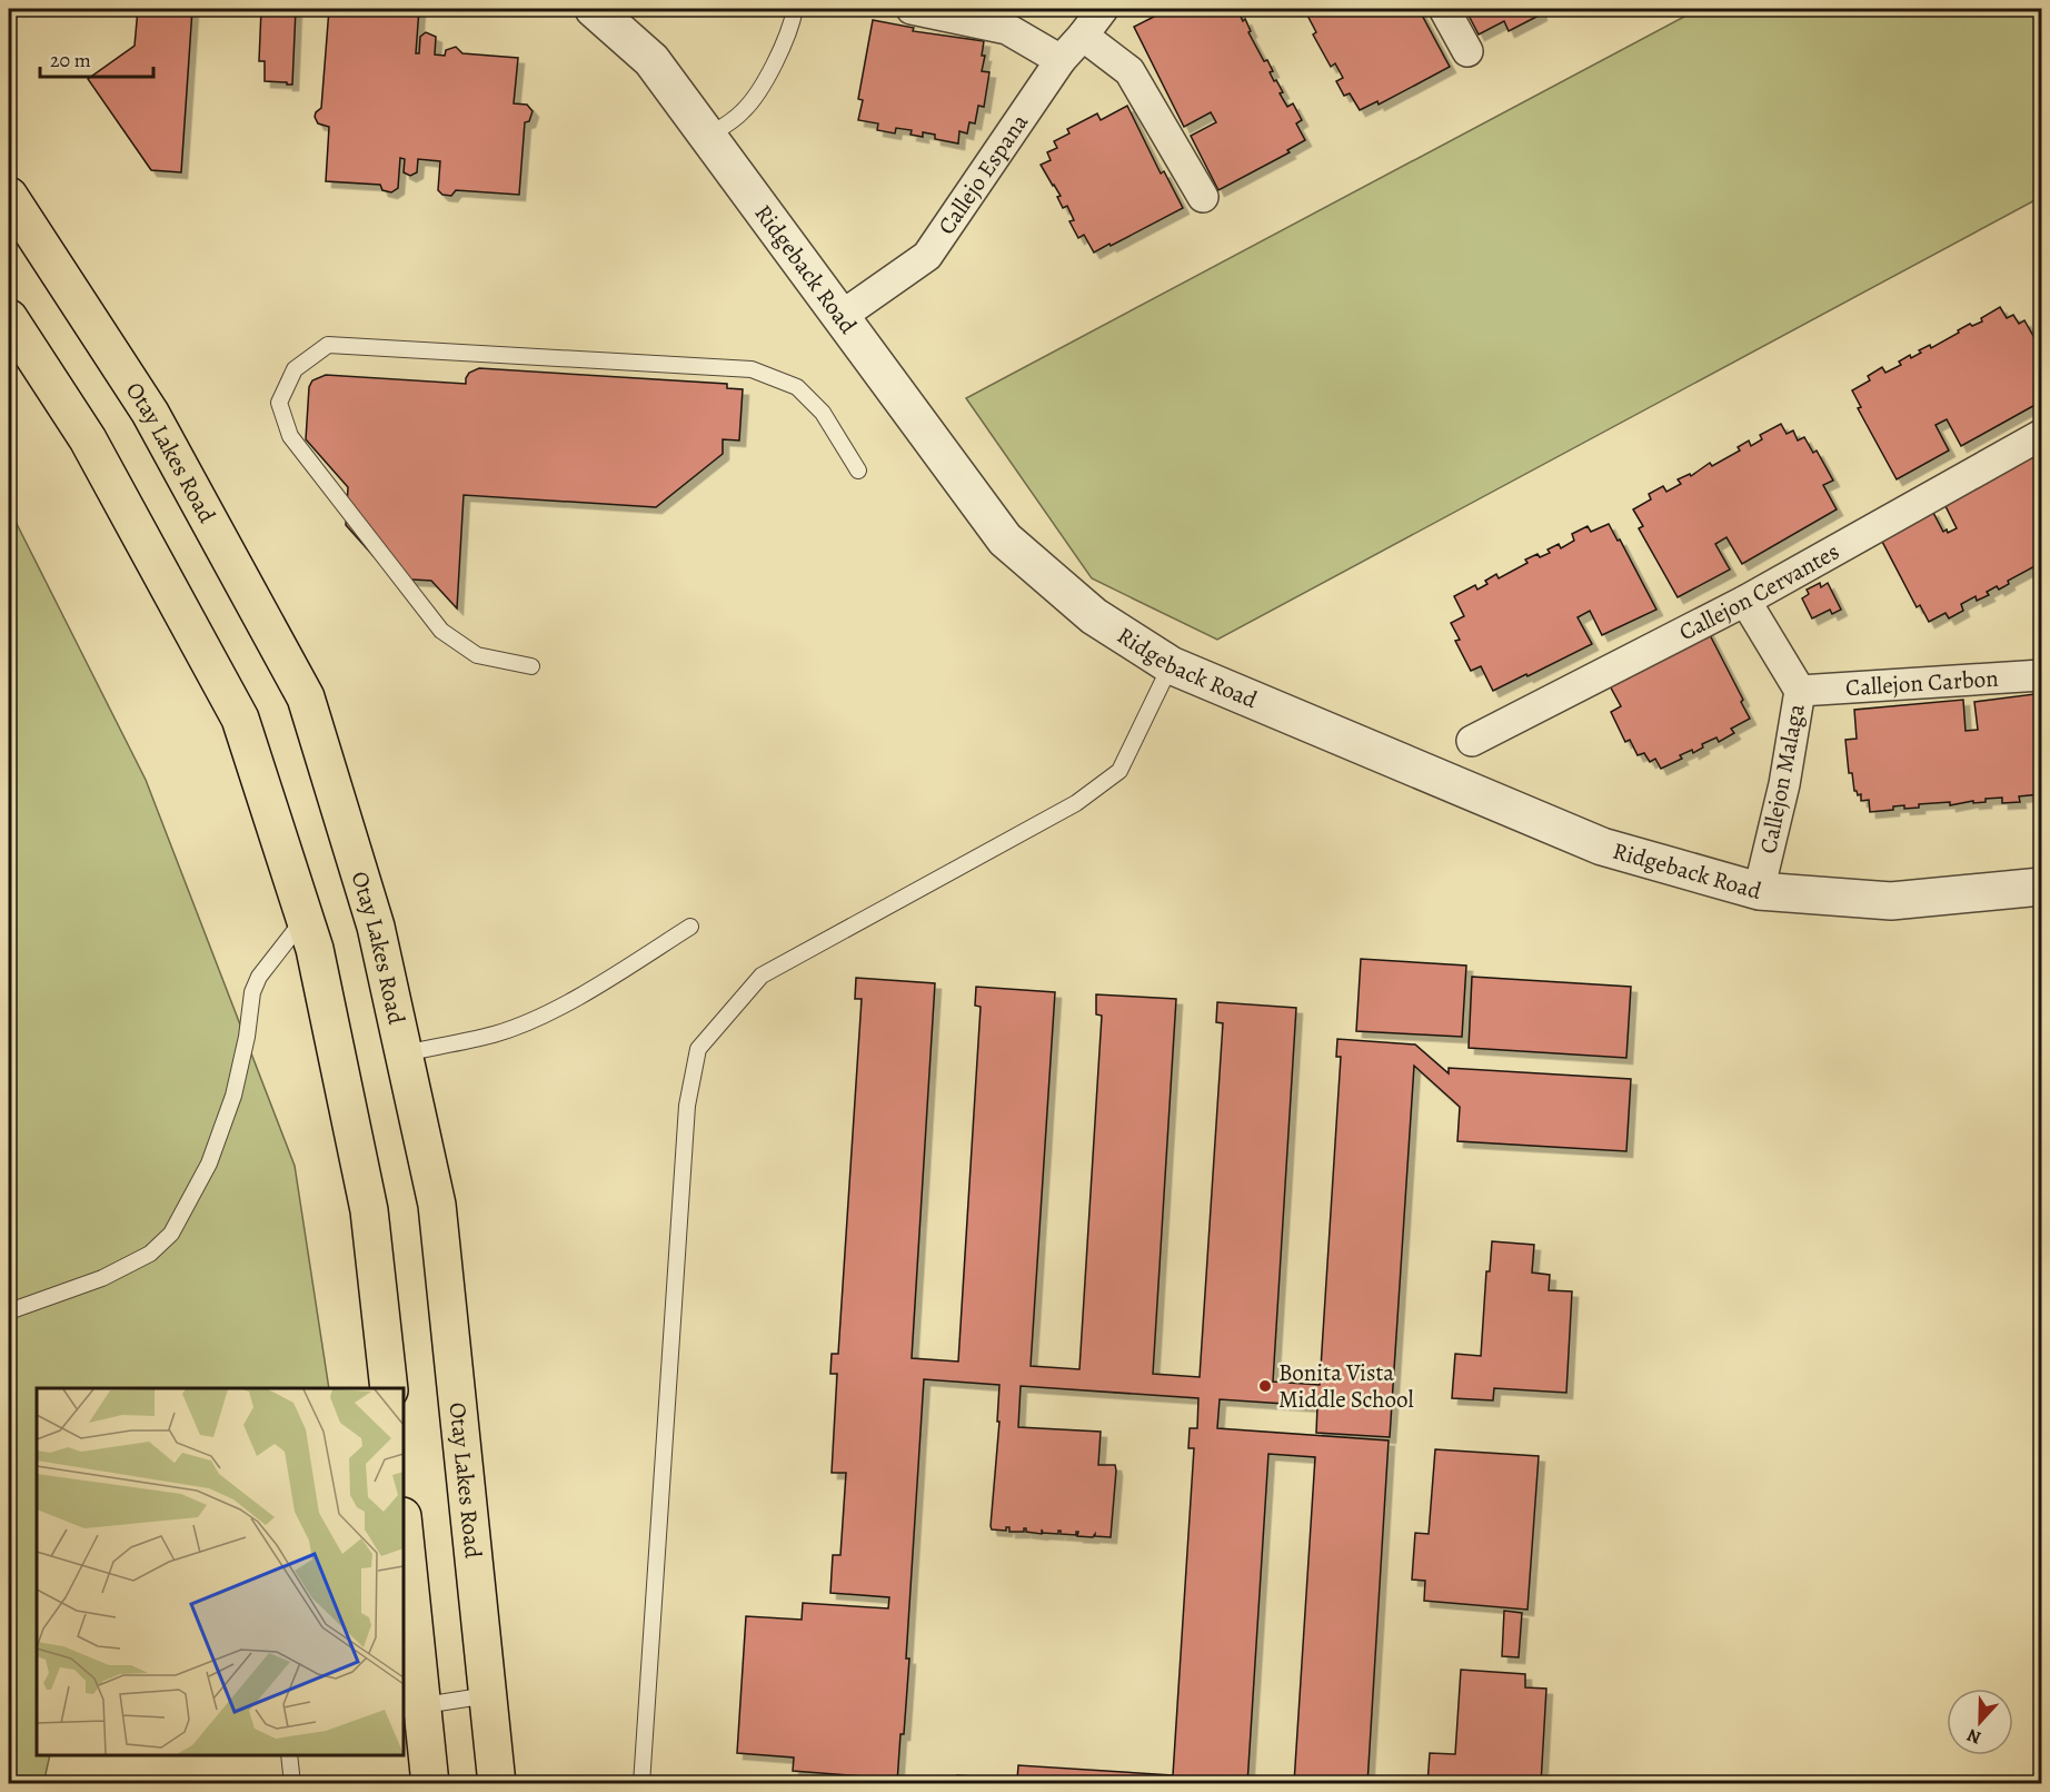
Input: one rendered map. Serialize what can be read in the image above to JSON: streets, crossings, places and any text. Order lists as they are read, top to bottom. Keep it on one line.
{"streets":{"main road":["Otay Lakes Road"],"street":["Callejo Espana","Ridgeback Road","Callejon Cervantes","Callejon Carbon","Callejon Malaga"]},"crossings":[["Callejo Espana","Ridgeback Road"],["Ridgeback Road","Callejon Malaga"],["Callejon Cervantes","Callejon Malaga"],["Callejon Carbon","Callejon Malaga"]],"places":["Bonita Vista Middle School"],"scale_bar":"20 m","north":"bottom"}
